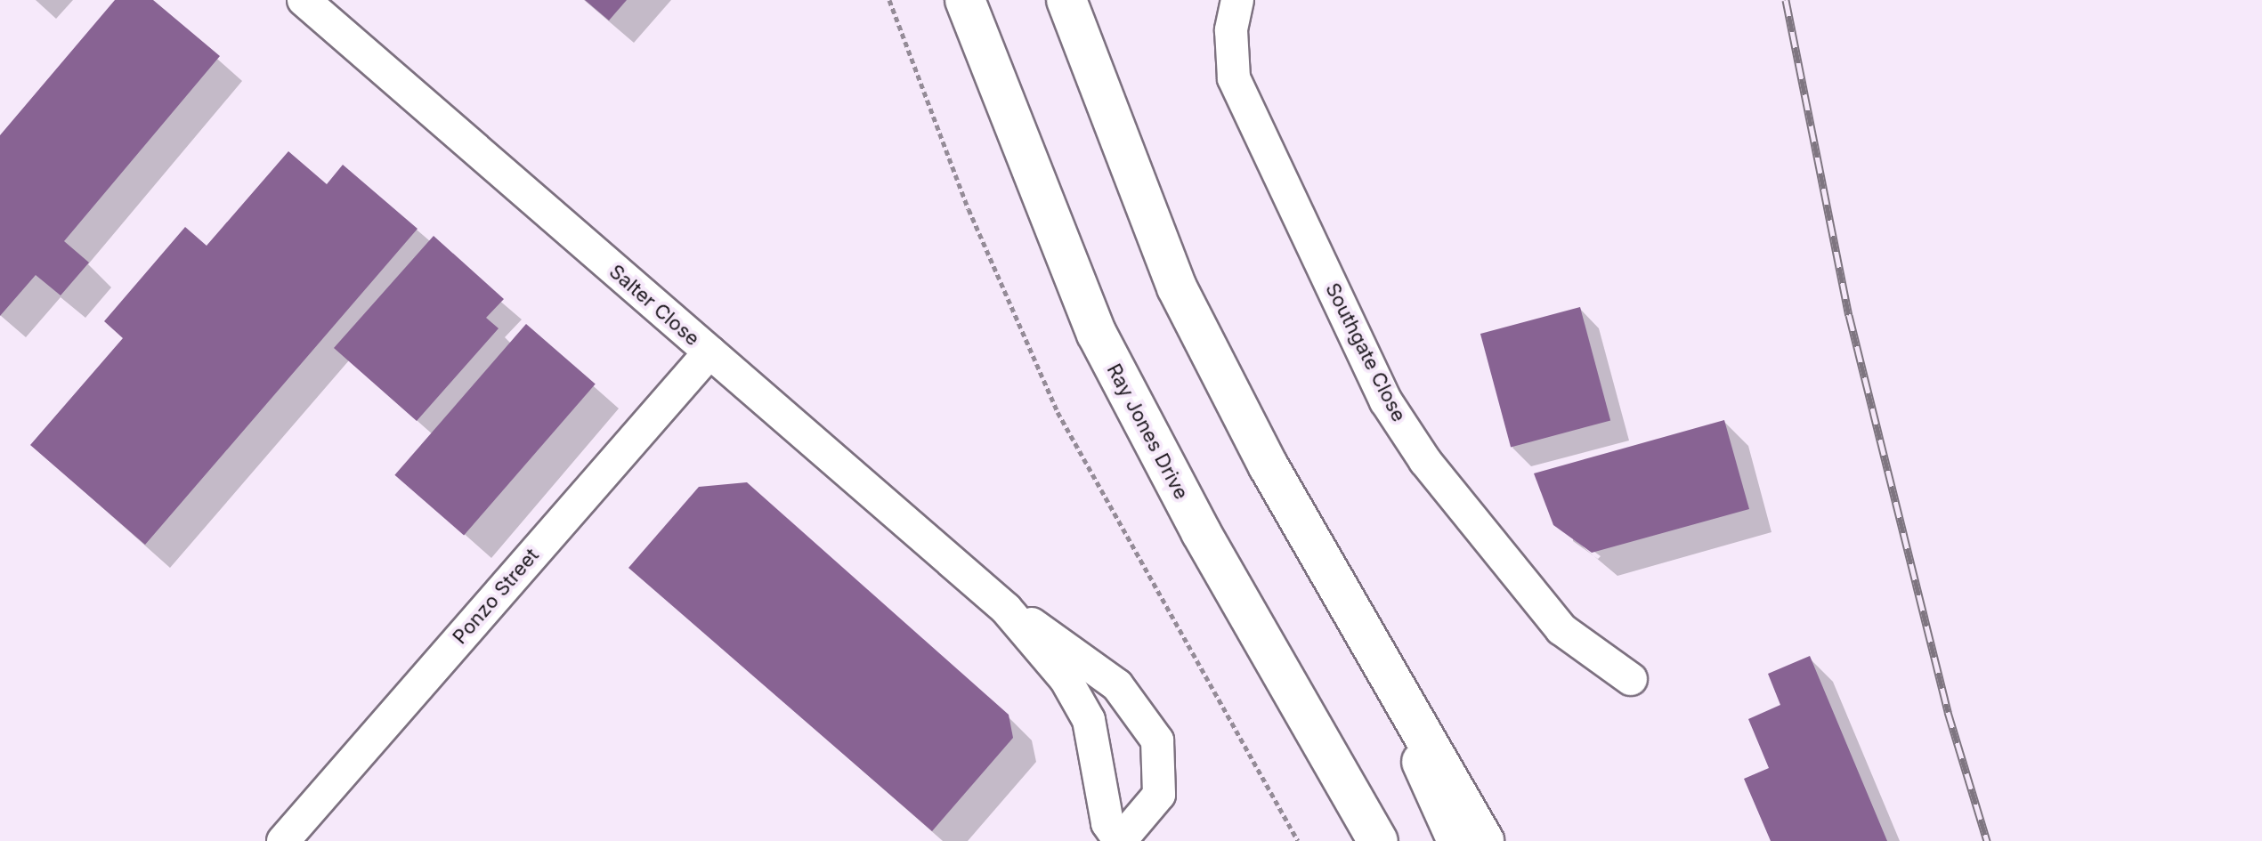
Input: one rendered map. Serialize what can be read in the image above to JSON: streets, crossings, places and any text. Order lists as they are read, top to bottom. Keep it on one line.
{"streets":{"main road":["Ray Jones Drive"],"street":["Salter Close","Southgate Close","Ponzo Street"]},"crossings":[["Salter Close","Ponzo Street"]]}
